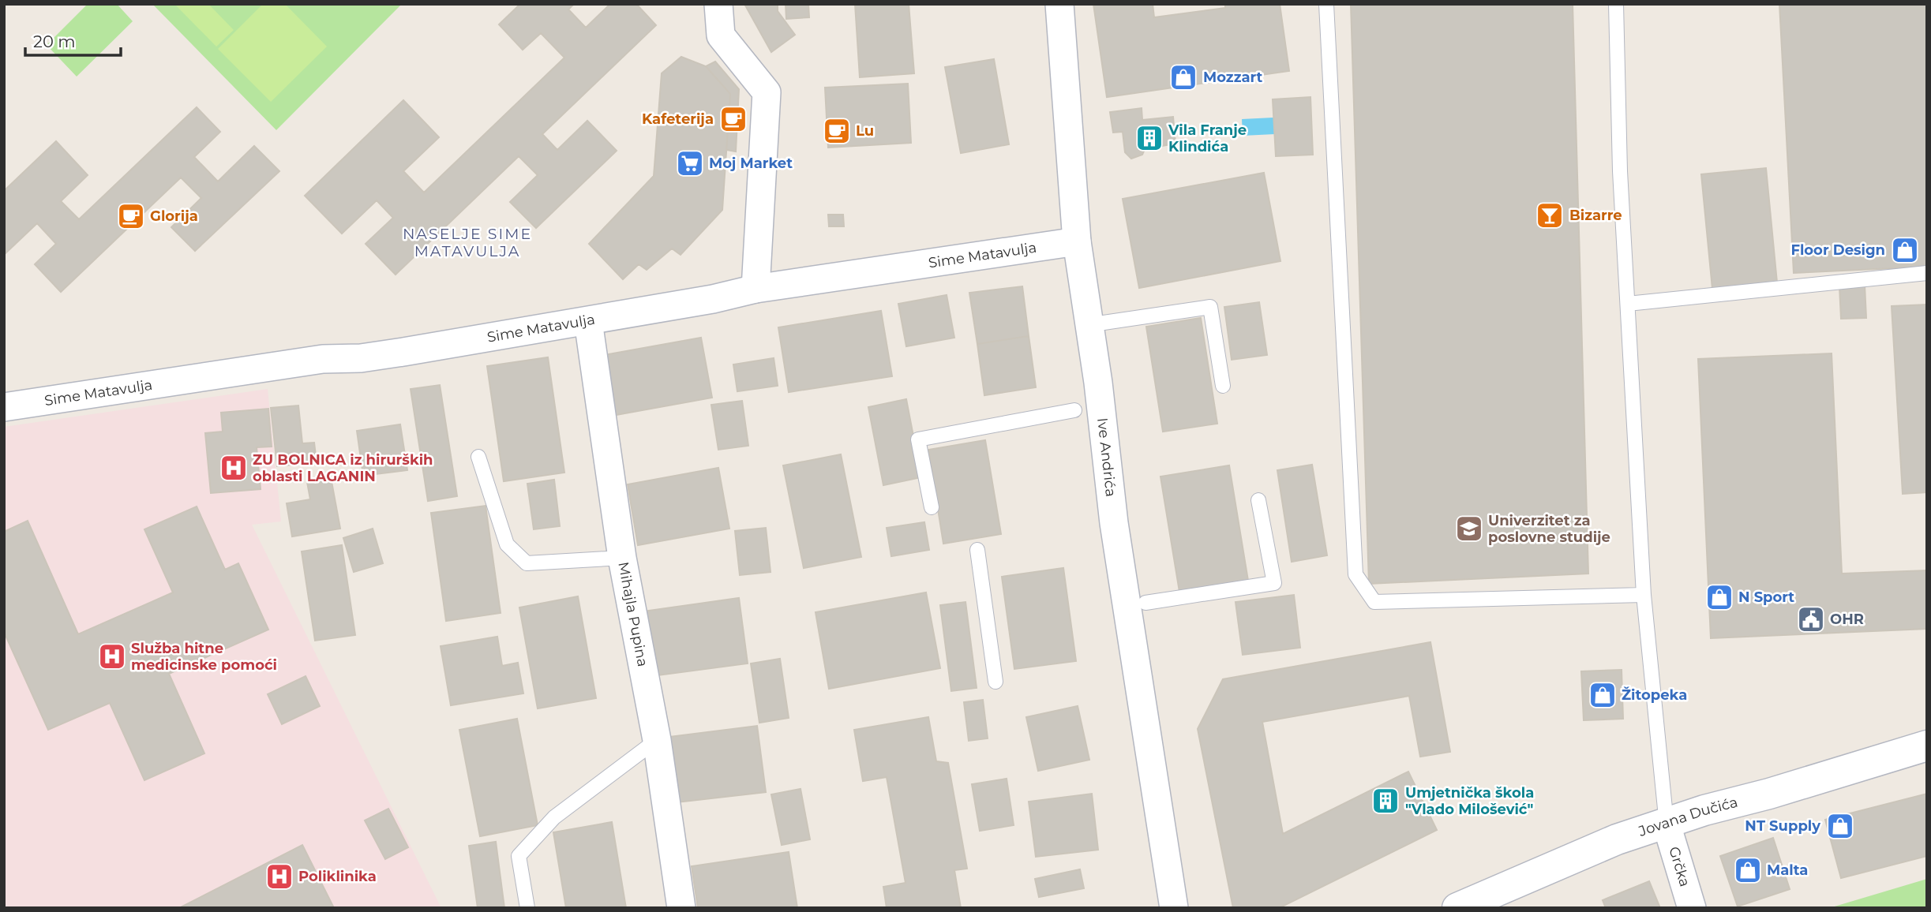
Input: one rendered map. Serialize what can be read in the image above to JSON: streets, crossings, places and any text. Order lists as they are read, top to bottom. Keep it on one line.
{"streets":{"street":["Sime Matavulja","Ive Andrića","Mihajla Pupina","Jovana Dučića","Grčka"]},"crossings":[["Sime Matavulja","Ive Andrića"],["Sime Matavulja","Mihajla Pupina"],["Jovana Dučića","Grčka"]],"districts":["NASELJE SIME MATAVULJA"],"places":{"shop":["Mozzart","Floor Design","N Sport","Žitopeka","NT Supply","Malta"],"cafe":["Kafeterija","Lu","Glorija"],"building":["Vila Franje Klindića","Umjetnička škola \"Vlado Milošević\""],"supermarket":["Moj Market"],"bar":["Bizarre"],"hospital":["ZU BOLNICA iz hirurških oblasti LAGANIN","Služba hitne medicinske pomoći","Poliklinika"],"school or university":["Univerzitet za poslovne studije"],"public building":["OHR"]},"scale_bar":"20 m"}
